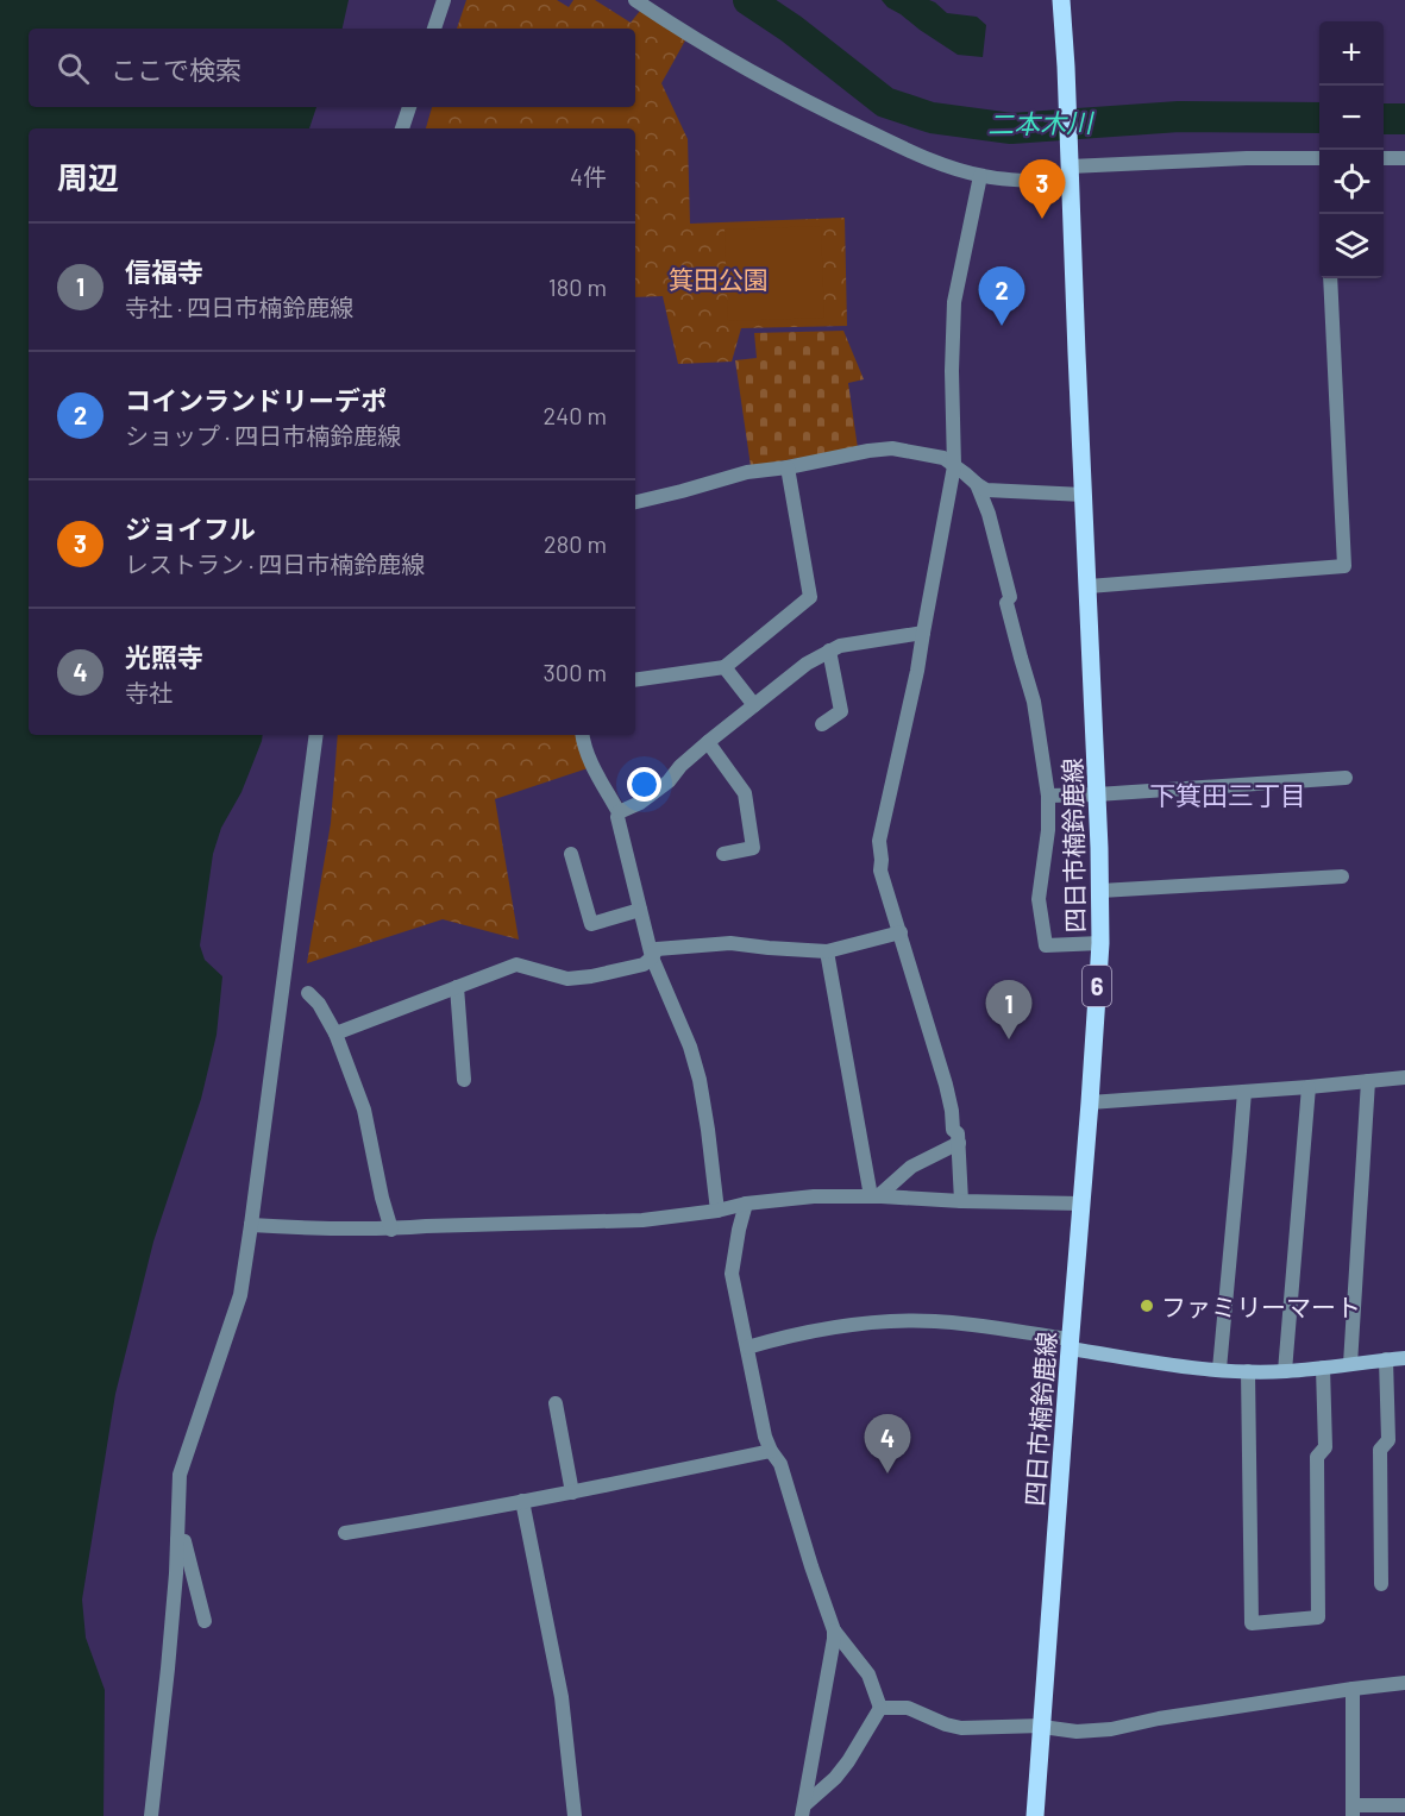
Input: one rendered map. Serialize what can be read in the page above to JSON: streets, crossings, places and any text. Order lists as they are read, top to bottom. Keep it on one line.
{"streets":{"main road":["四日市楠鈴鹿線","6"]},"districts":["下箕田三丁目"],"water":["二本木川"],"parks":["箕田公園"],"places":["ファミリーマート"],"page":{"map_buttons":["+","−"],"search":"ここで検索","heading":["周辺","4件"],"pins":["3","2","1","4"],"list":[{"mark":"1","name":"信福寺","note":"寺社 · 四日市楠鈴鹿線","value":"180 m"},{"mark":"2","name":"コインランドリーデポ","note":"ショップ · 四日市楠鈴鹿線","value":"240 m"},{"mark":"3","name":"ジョイフル","note":"レストラン · 四日市楠鈴鹿線","value":"280 m"},{"mark":"4","name":"光照寺","note":"寺社","value":"300 m"}]}}
